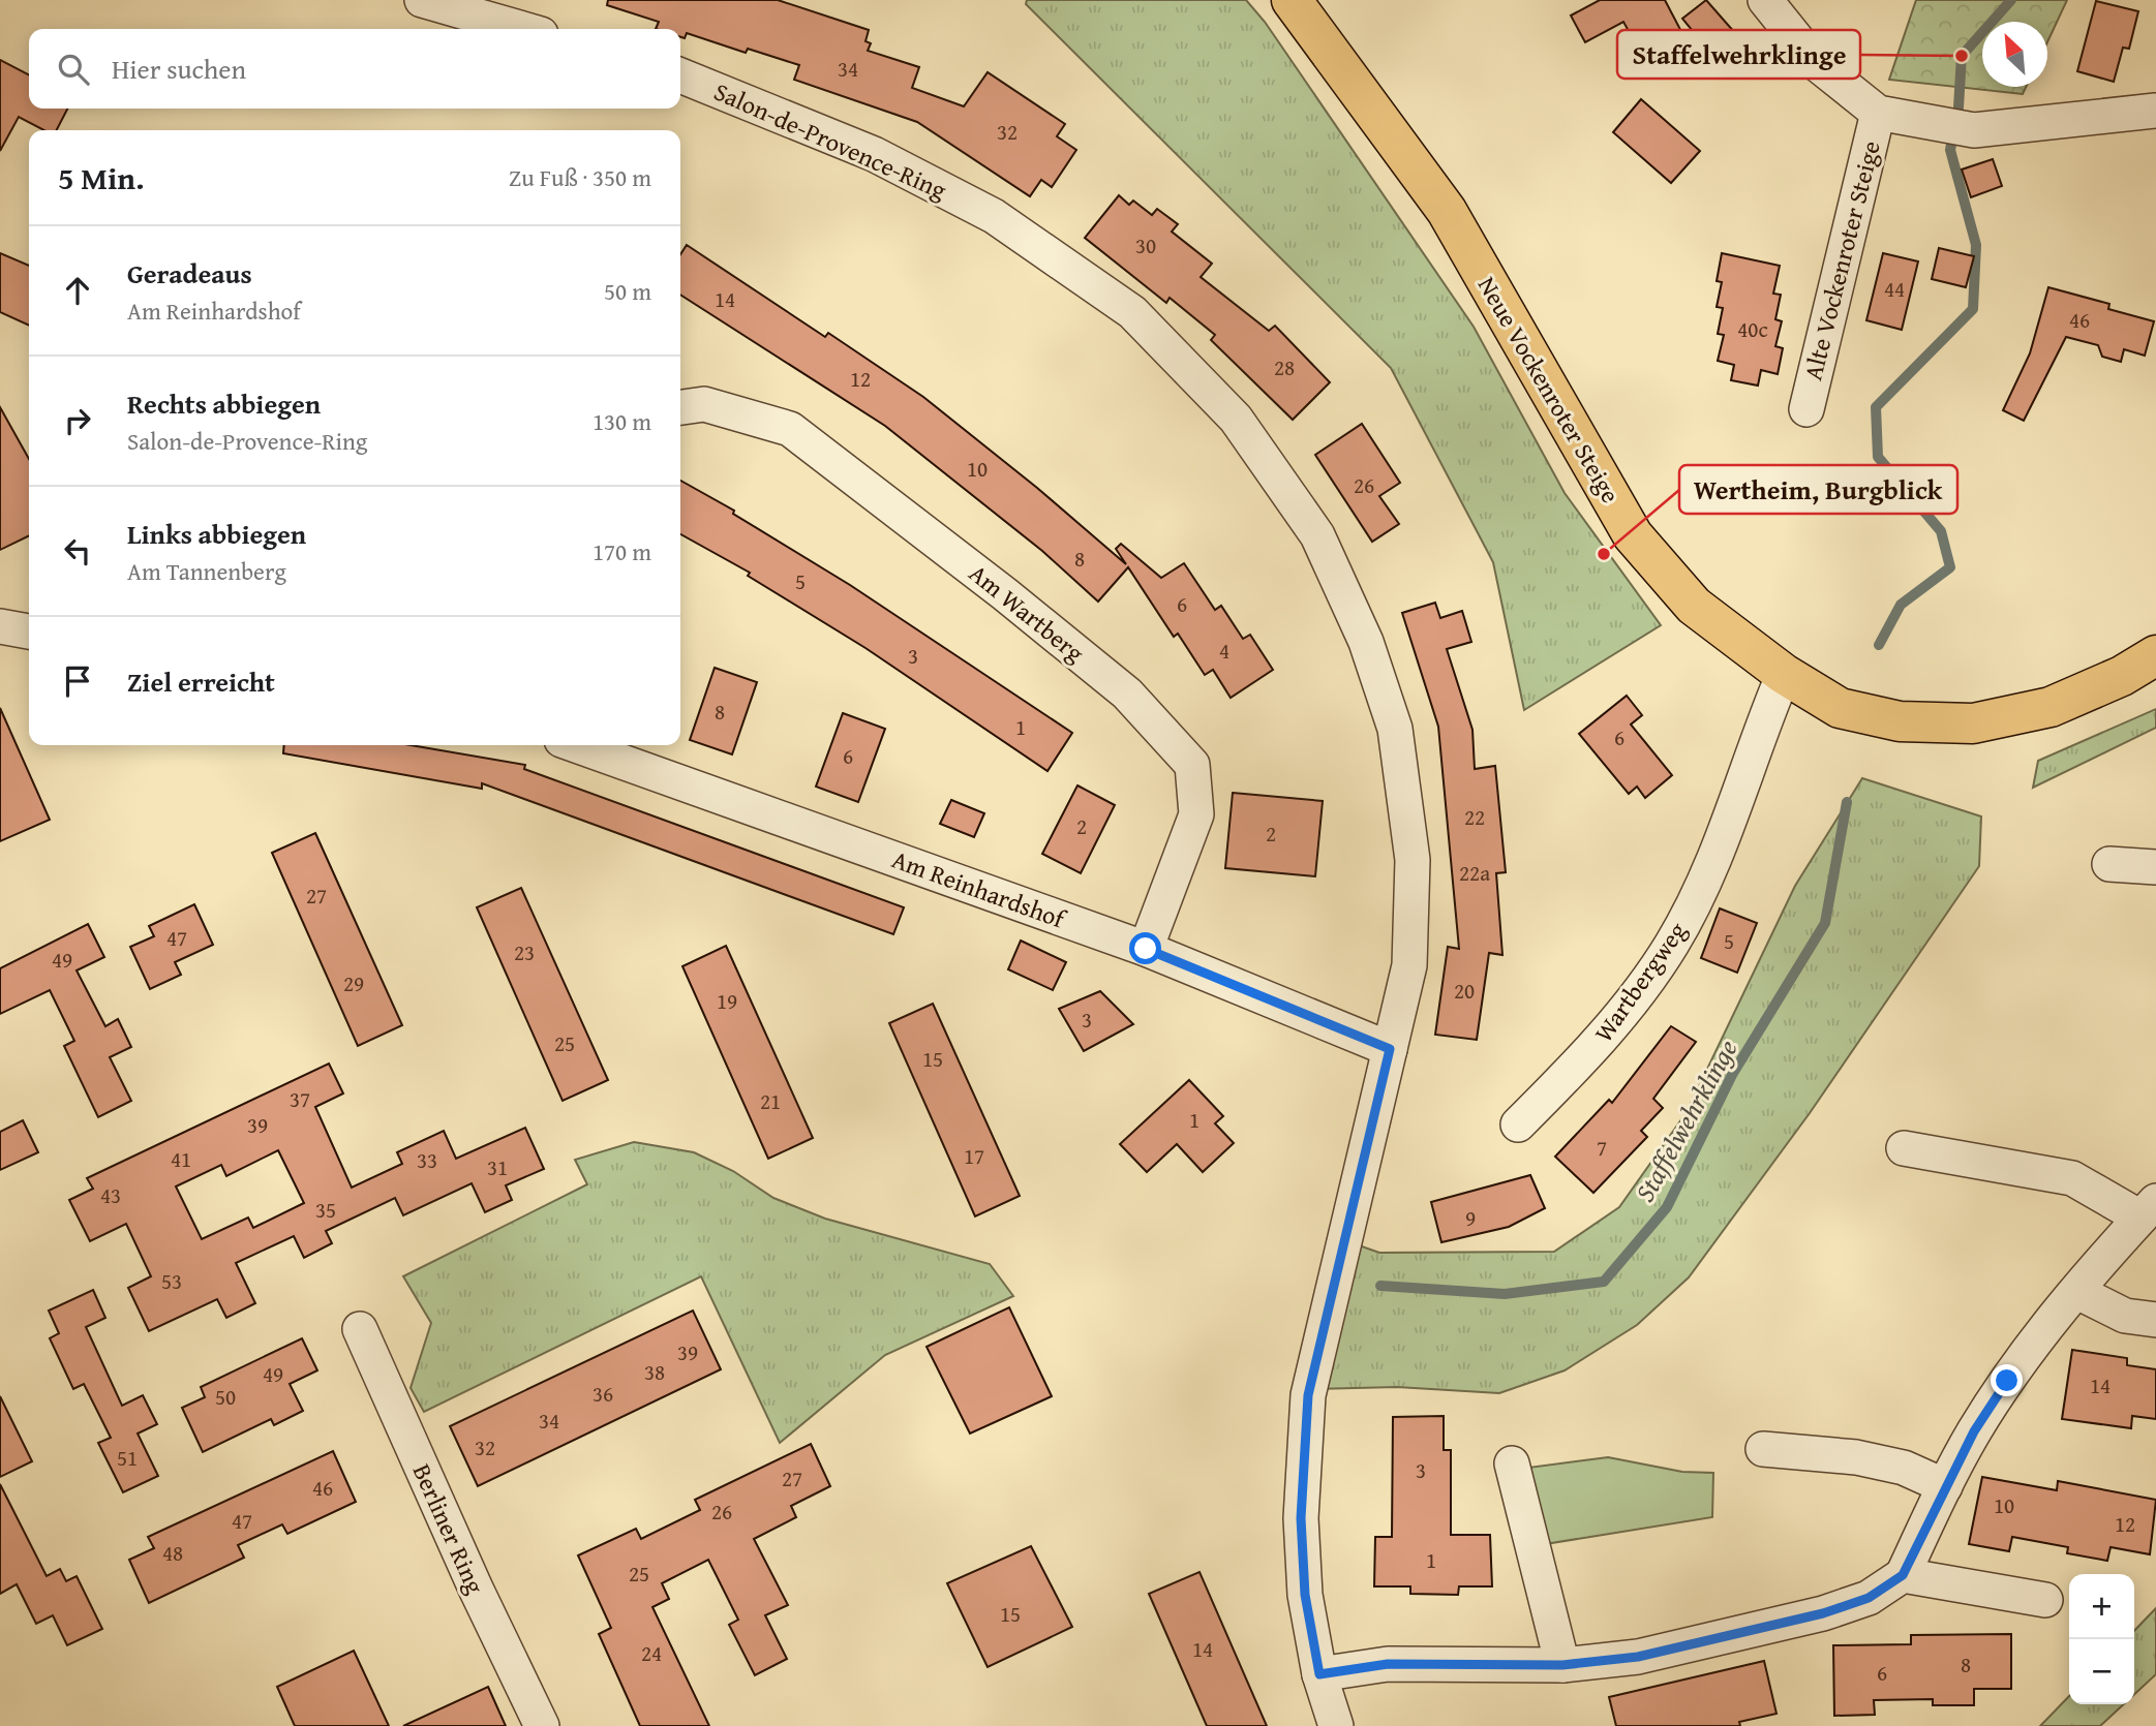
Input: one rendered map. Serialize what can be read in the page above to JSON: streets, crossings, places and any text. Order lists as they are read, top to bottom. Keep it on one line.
{"streets":{"main road":["Neue Vockenroter Steige"],"street":["Salon-de-Provence-Ring","Alte Vockenroter Steige","Am Wartberg","Am Reinhardshof","Wartbergweg","Berliner Ring"]},"crossings":[["Salon-de-Provence-Ring","Am Reinhardshof"],["Neue Vockenroter Steige","Wartbergweg"],["Am Wartberg","Am Reinhardshof"]],"water":["Staffelwehrklinge"],"places":["Staffelwehrklinge","Wertheim, Burgblick"],"house_numbers":["34","32","30","44","14","46","40c","28","12","10","26","8","5","6","4","3","8","1","6","6","22","2","2","22a","27","47","5","23","49","29","20","19","3","25","15","37","21","1","39","7","17","41","33","31","43","35","9","53","39","38","49","14","36","50","34","32","51","3","27","46","10","26","47","12","48","1","25","15","14","24","8","6"],"north":"top left","page":{"search":"Hier suchen","heading":["5 Min.","Zu Fuß · 350 m"],"list":[["Geradeaus","Am Reinhardshof","50 m"],["Rechts abbiegen","Salon-de-Provence-Ring","130 m"],["Links abbiegen","Am Tannenberg","170 m"],"Ziel erreicht"],"map_buttons":["+","−"]}}
